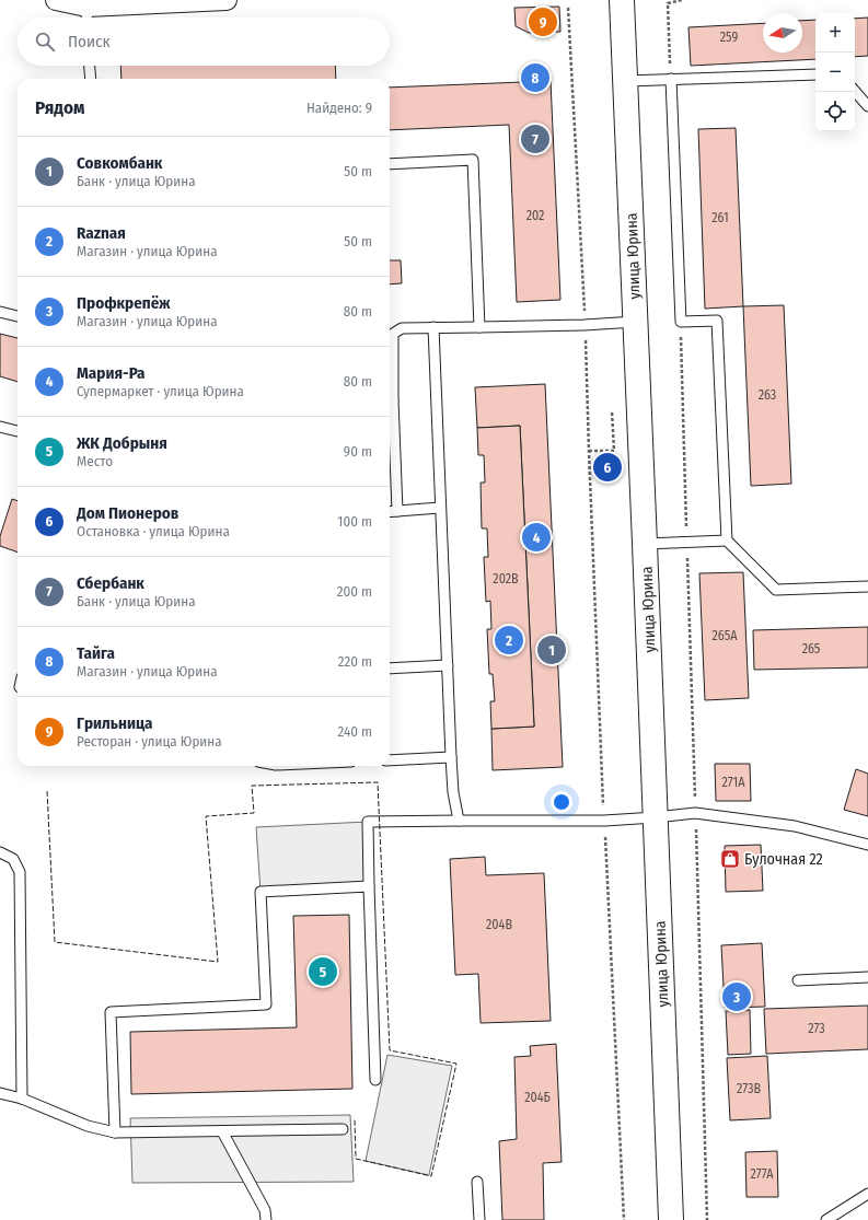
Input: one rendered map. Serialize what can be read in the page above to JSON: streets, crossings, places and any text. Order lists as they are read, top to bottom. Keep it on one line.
{"streets":{"main road":["улица Юрина"]},"places":{"shop":["Булочная 22"]},"house_numbers":["259","202","261","263","202В","265А","265","271А","204В","273","273В","204Б","277А"],"north":"left","page":{"pins":["9","8","7","6","4","2","1","5","3"],"map_buttons":["+","−"],"search":"Поиск","heading":["Рядом","Найдено: 9"],"list":[{"mark":"1","name":"Совкомбанк","note":"Банк · улица Юрина","value":"50 m"},{"mark":"2","name":"Raznaя","note":"Магазин · улица Юрина","value":"50 m"},{"mark":"3","name":"Профкрепёж","note":"Магазин · улица Юрина","value":"80 m"},{"mark":"4","name":"Мария-Ра","note":"Супермаркет · улица Юрина","value":"80 m"},{"mark":"5","name":"ЖК Добрыня","note":"Место","value":"90 m"},{"mark":"6","name":"Дом Пионеров","note":"Остановка · улица Юрина","value":"100 m"},{"mark":"7","name":"Сбербанк","note":"Банк · улица Юрина","value":"200 m"},{"mark":"8","name":"Тайга","note":"Магазин · улица Юрина","value":"220 m"},{"mark":"9","name":"Грильница","note":"Ресторан · улица Юрина","value":"240 m"}]}}
